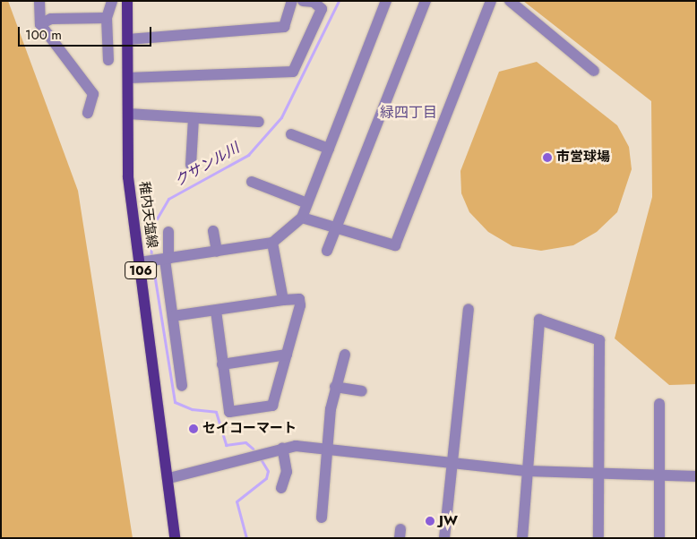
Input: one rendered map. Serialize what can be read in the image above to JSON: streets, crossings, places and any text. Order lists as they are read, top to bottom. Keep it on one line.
{"streets":{"main road":["稚内天塩線","106"]},"districts":["緑四丁目"],"water":["クサンル川"],"places":["市営球場","セイコーマート","JW"],"scale_bar":"100 m"}
